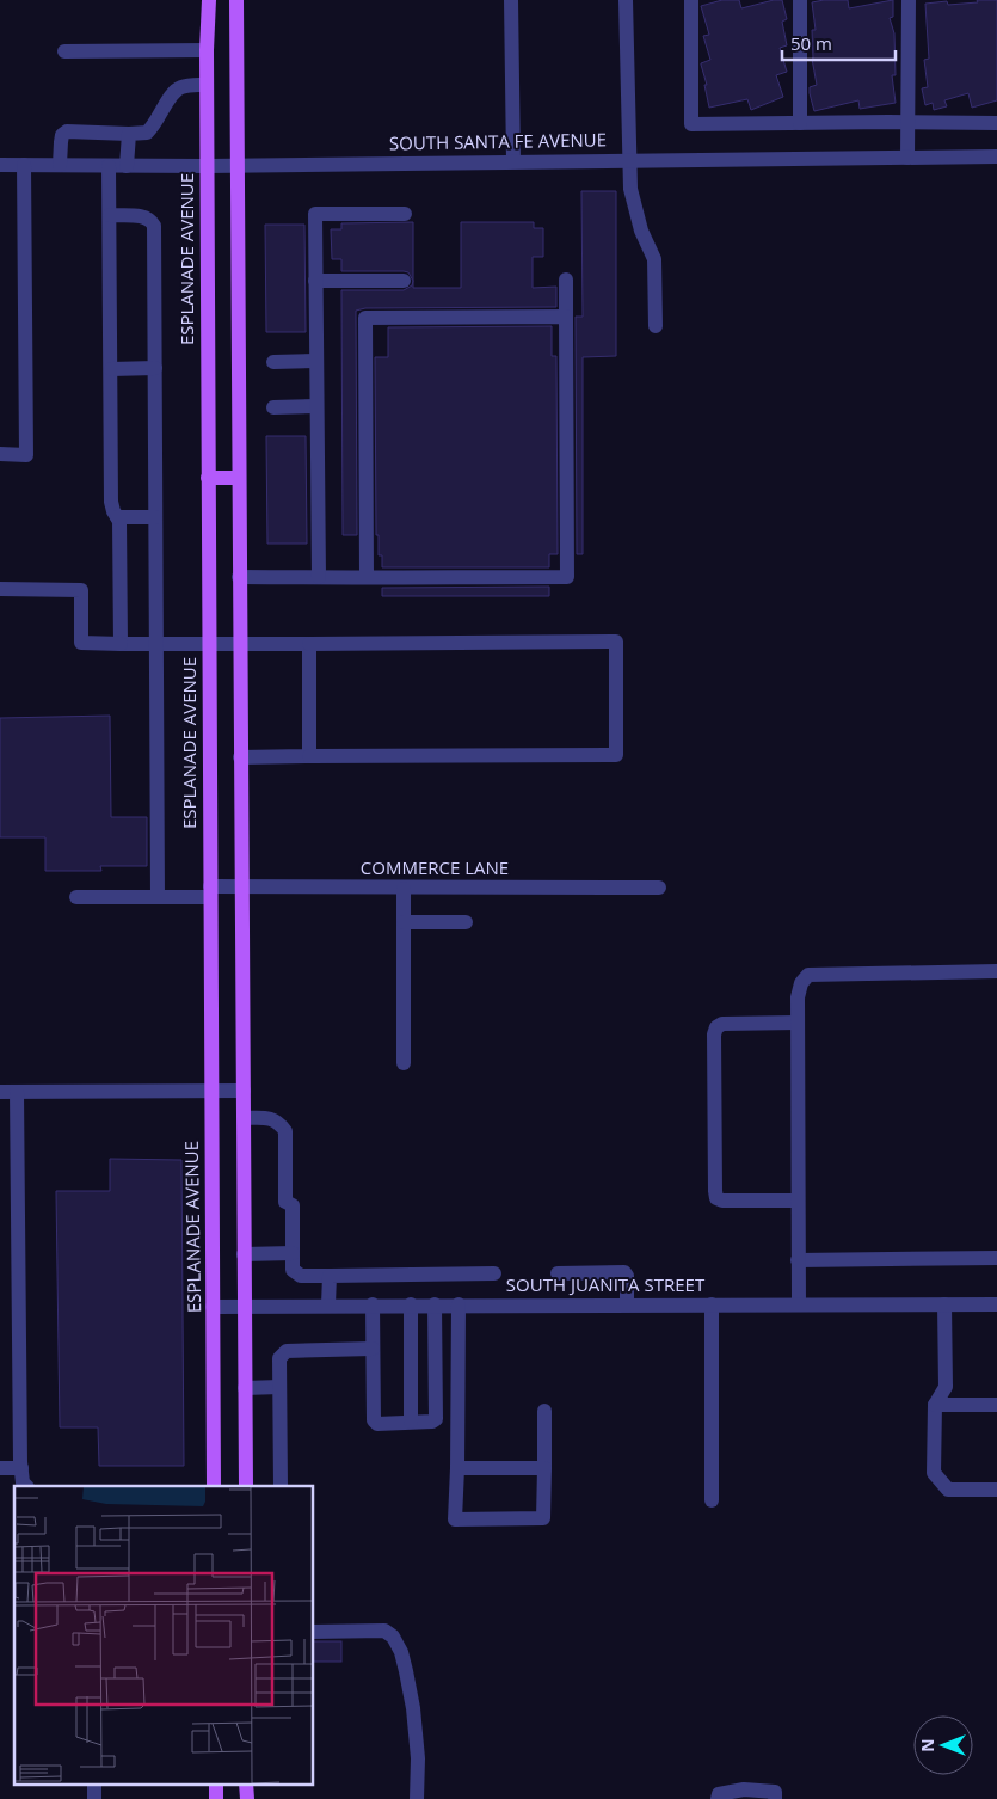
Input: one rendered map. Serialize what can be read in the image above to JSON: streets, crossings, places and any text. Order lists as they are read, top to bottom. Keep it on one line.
{"streets":{"main road":["ESPLANADE AVENUE"],"street":["SOUTH SANTA FE AVENUE","COMMERCE LANE","SOUTH JUANITA STREET"]},"crossings":[["SOUTH SANTA FE AVENUE","ESPLANADE AVENUE"],["ESPLANADE AVENUE","COMMERCE LANE"],["ESPLANADE AVENUE","SOUTH JUANITA STREET"]],"scale_bar":"50 m","north":"left"}
